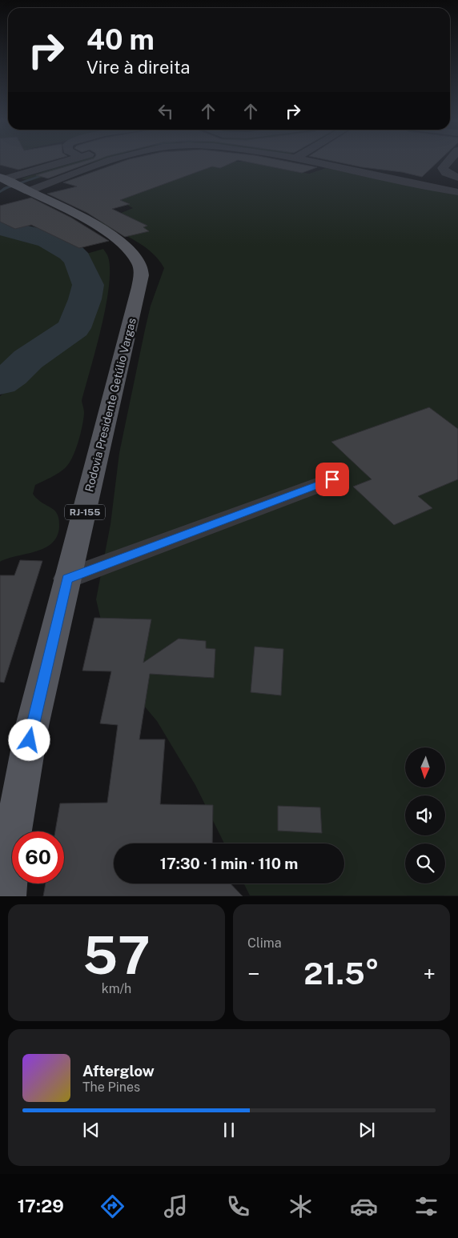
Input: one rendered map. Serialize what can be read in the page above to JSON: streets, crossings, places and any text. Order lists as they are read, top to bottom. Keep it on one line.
{"streets":{"main road":["Rodovia Presidente Getúlio Vargas","RJ-155"]},"north":"bottom","page":{"turn":["40 m","Vire à direita"],"limit":"60","trip":"17:30 · 1 min · 110 m","tile":[["57","km/h"],"Clima"],"heat":["−","21.5°","+"],"song":["Afterglow","The Pines"],"tabs":"17:29"}}
